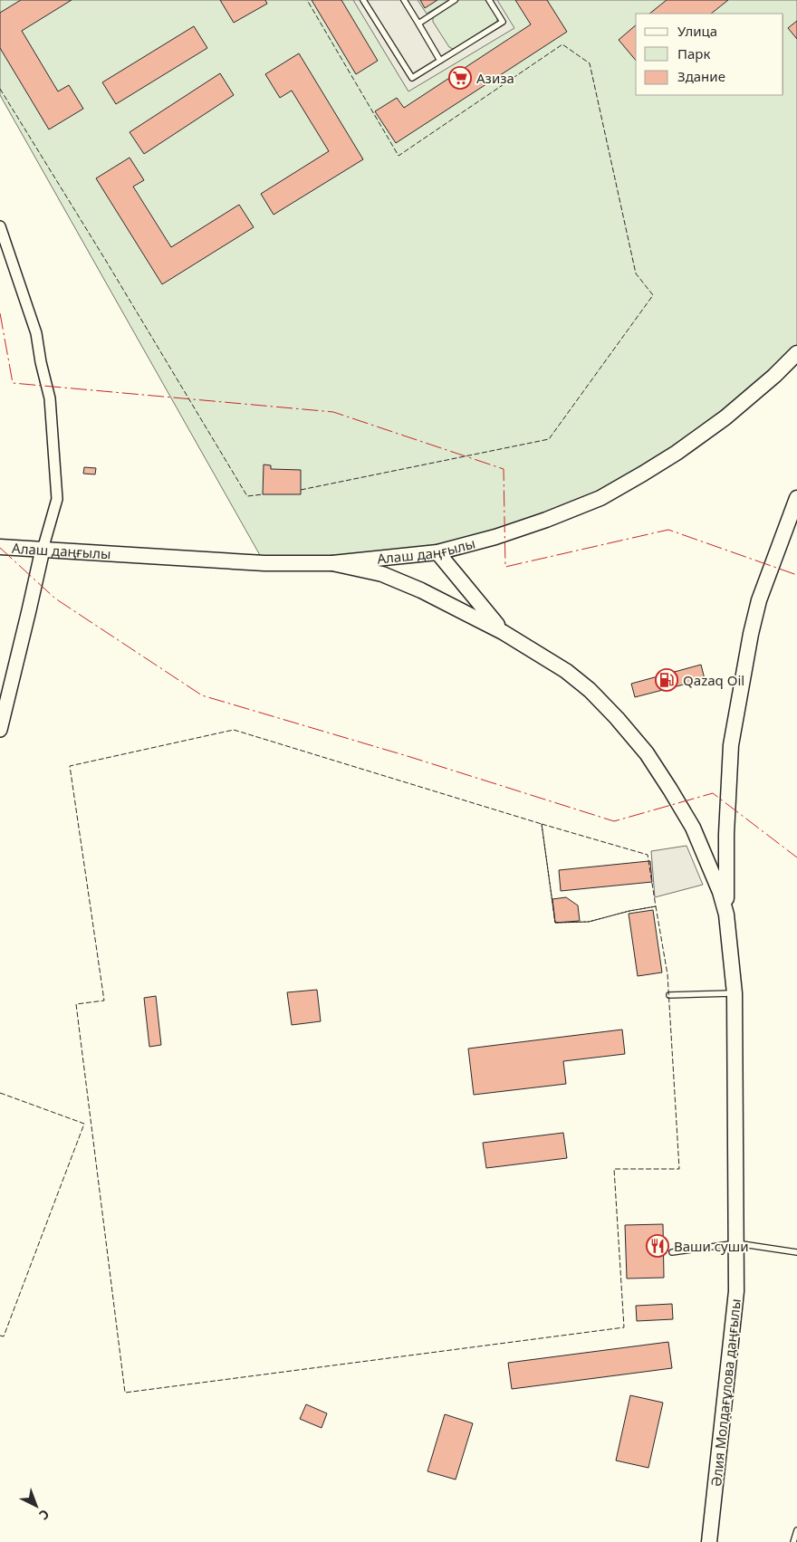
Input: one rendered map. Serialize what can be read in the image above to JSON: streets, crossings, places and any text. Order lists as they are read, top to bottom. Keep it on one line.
{"streets":{"main road":["Алаш даңғылы","Әлия Молдағұлова даңғылы"]},"places":{"supermarket":["Азиза"],"fuel station":["Qazaq Oil"],"restaurant":["Ваши суши"]},"legend":["Улица","Парк","Здание"],"north":"bottom right"}
